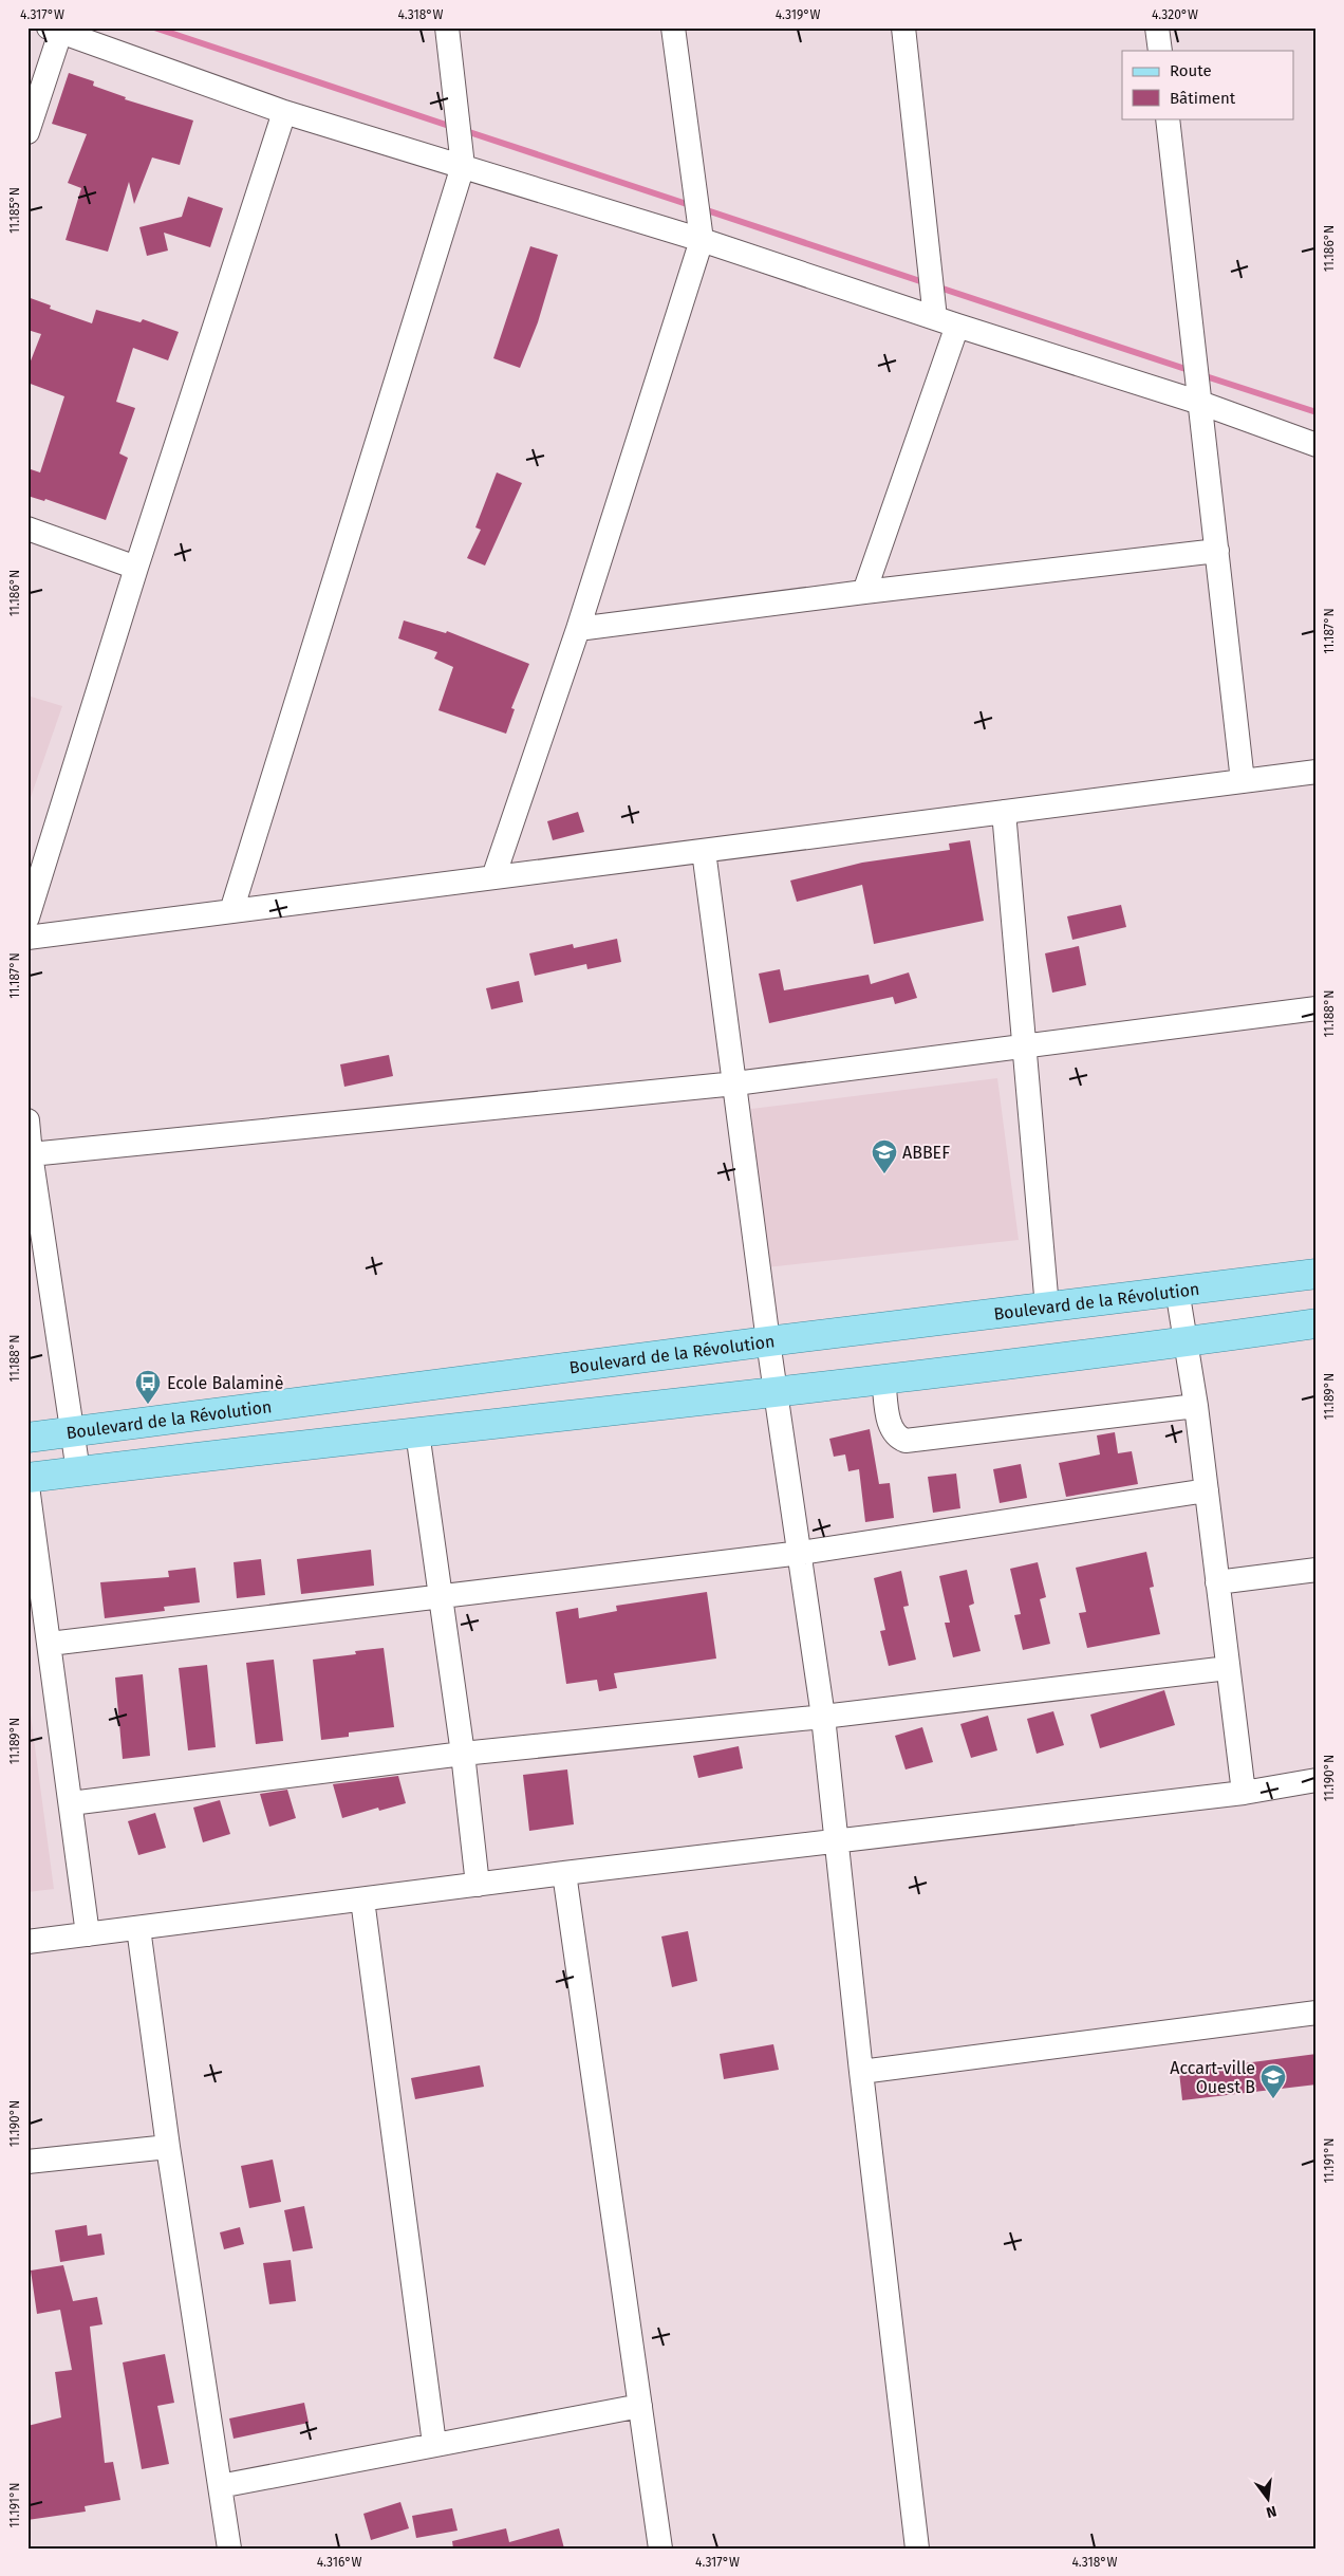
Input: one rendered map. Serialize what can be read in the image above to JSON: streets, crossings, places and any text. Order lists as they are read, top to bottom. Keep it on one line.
{"streets":{"main road":["Boulevard de la Révolution"]},"places":{"school or university":["ABBEF","Accart-ville Ouest B"],"bus stop":["Ecole Balaminè"]},"legend":["Route","Bâtiment"],"north":"bottom","coordinates":["4.317°W","4.318°W","4.319°W","4.320°W","11.185°N","11.186°N","11.187°N","11.188°N","11.189°N","11.190°N","11.191°N","4.316°W"]}
